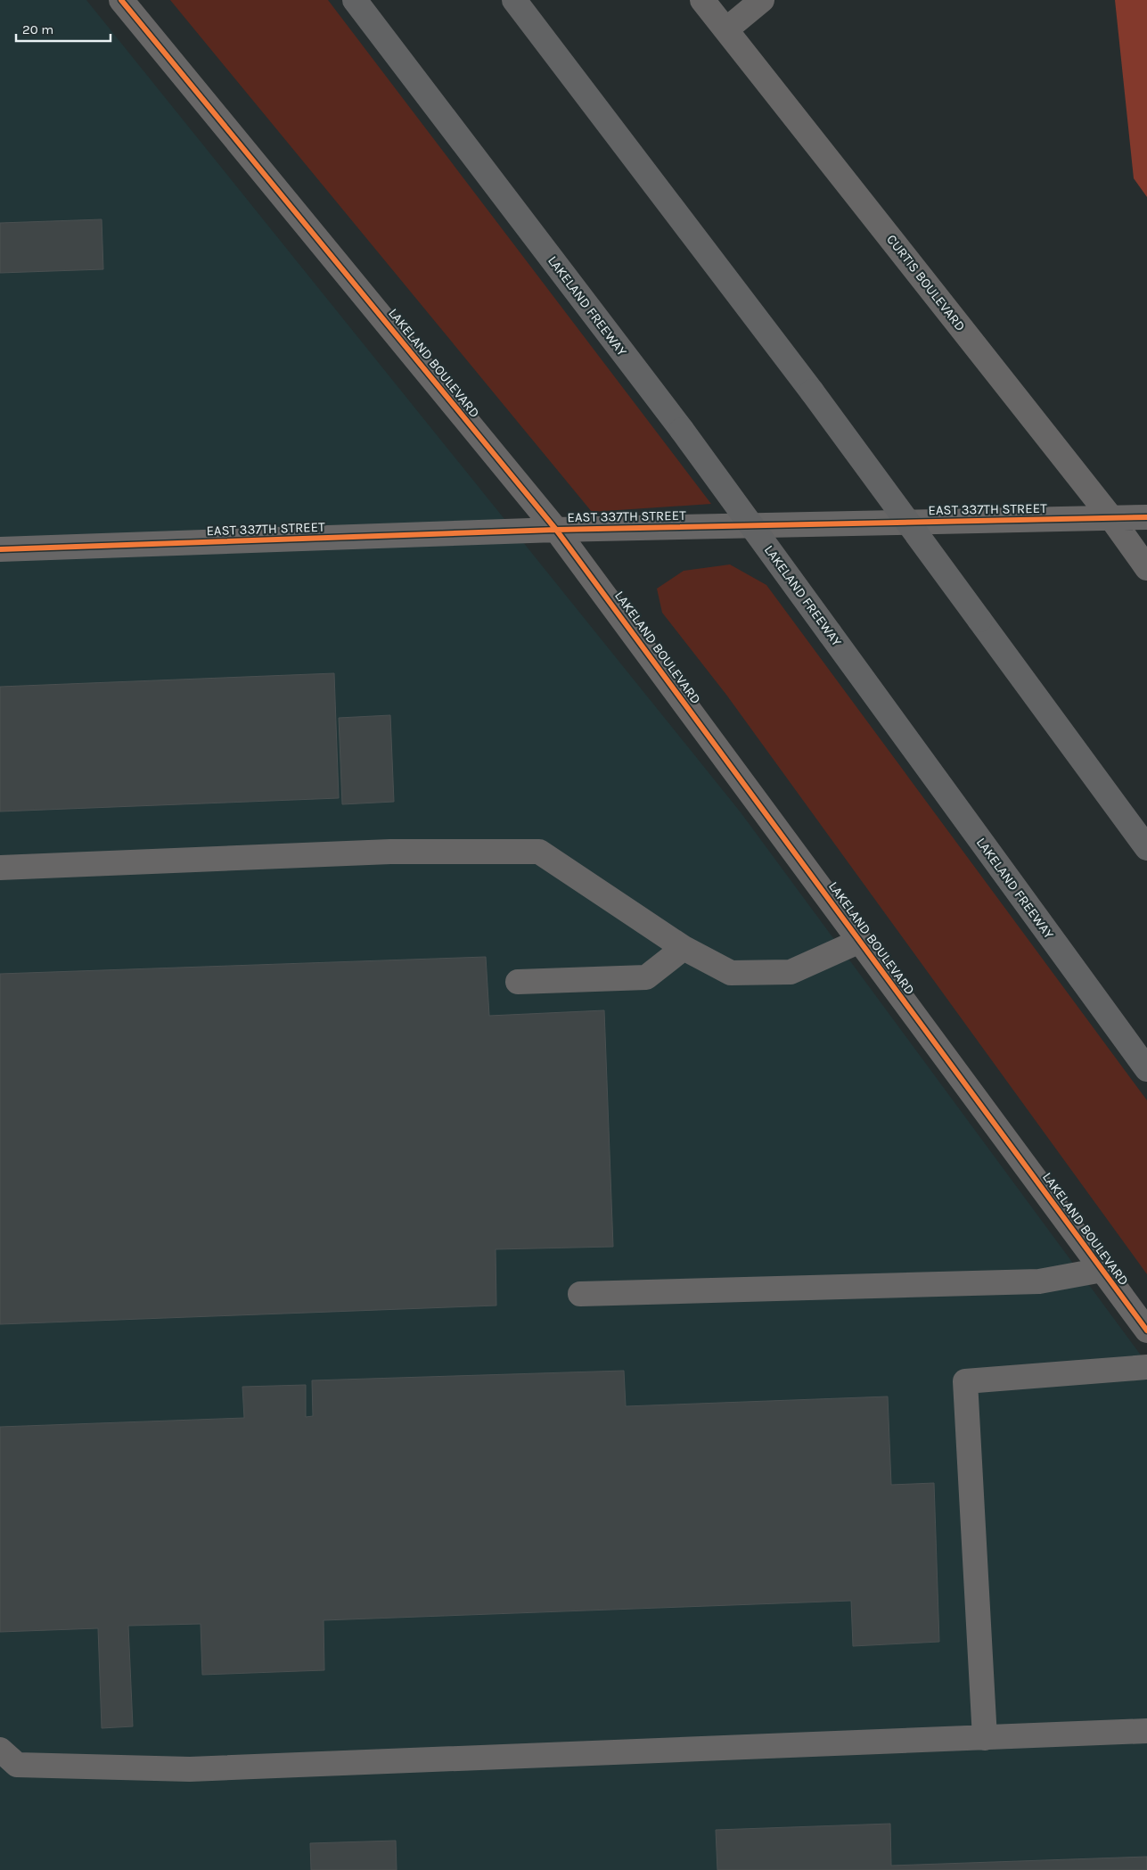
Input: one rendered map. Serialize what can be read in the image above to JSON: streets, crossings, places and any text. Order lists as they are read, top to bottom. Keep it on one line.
{"streets":{"highway":["LAKELAND FREEWAY"],"street":["CURTIS BOULEVARD","LAKELAND BOULEVARD","EAST 337TH STREET"]},"crossings":[["CURTIS BOULEVARD","EAST 337TH STREET"],["LAKELAND BOULEVARD","EAST 337TH STREET"]],"scale_bar":"20 m"}
